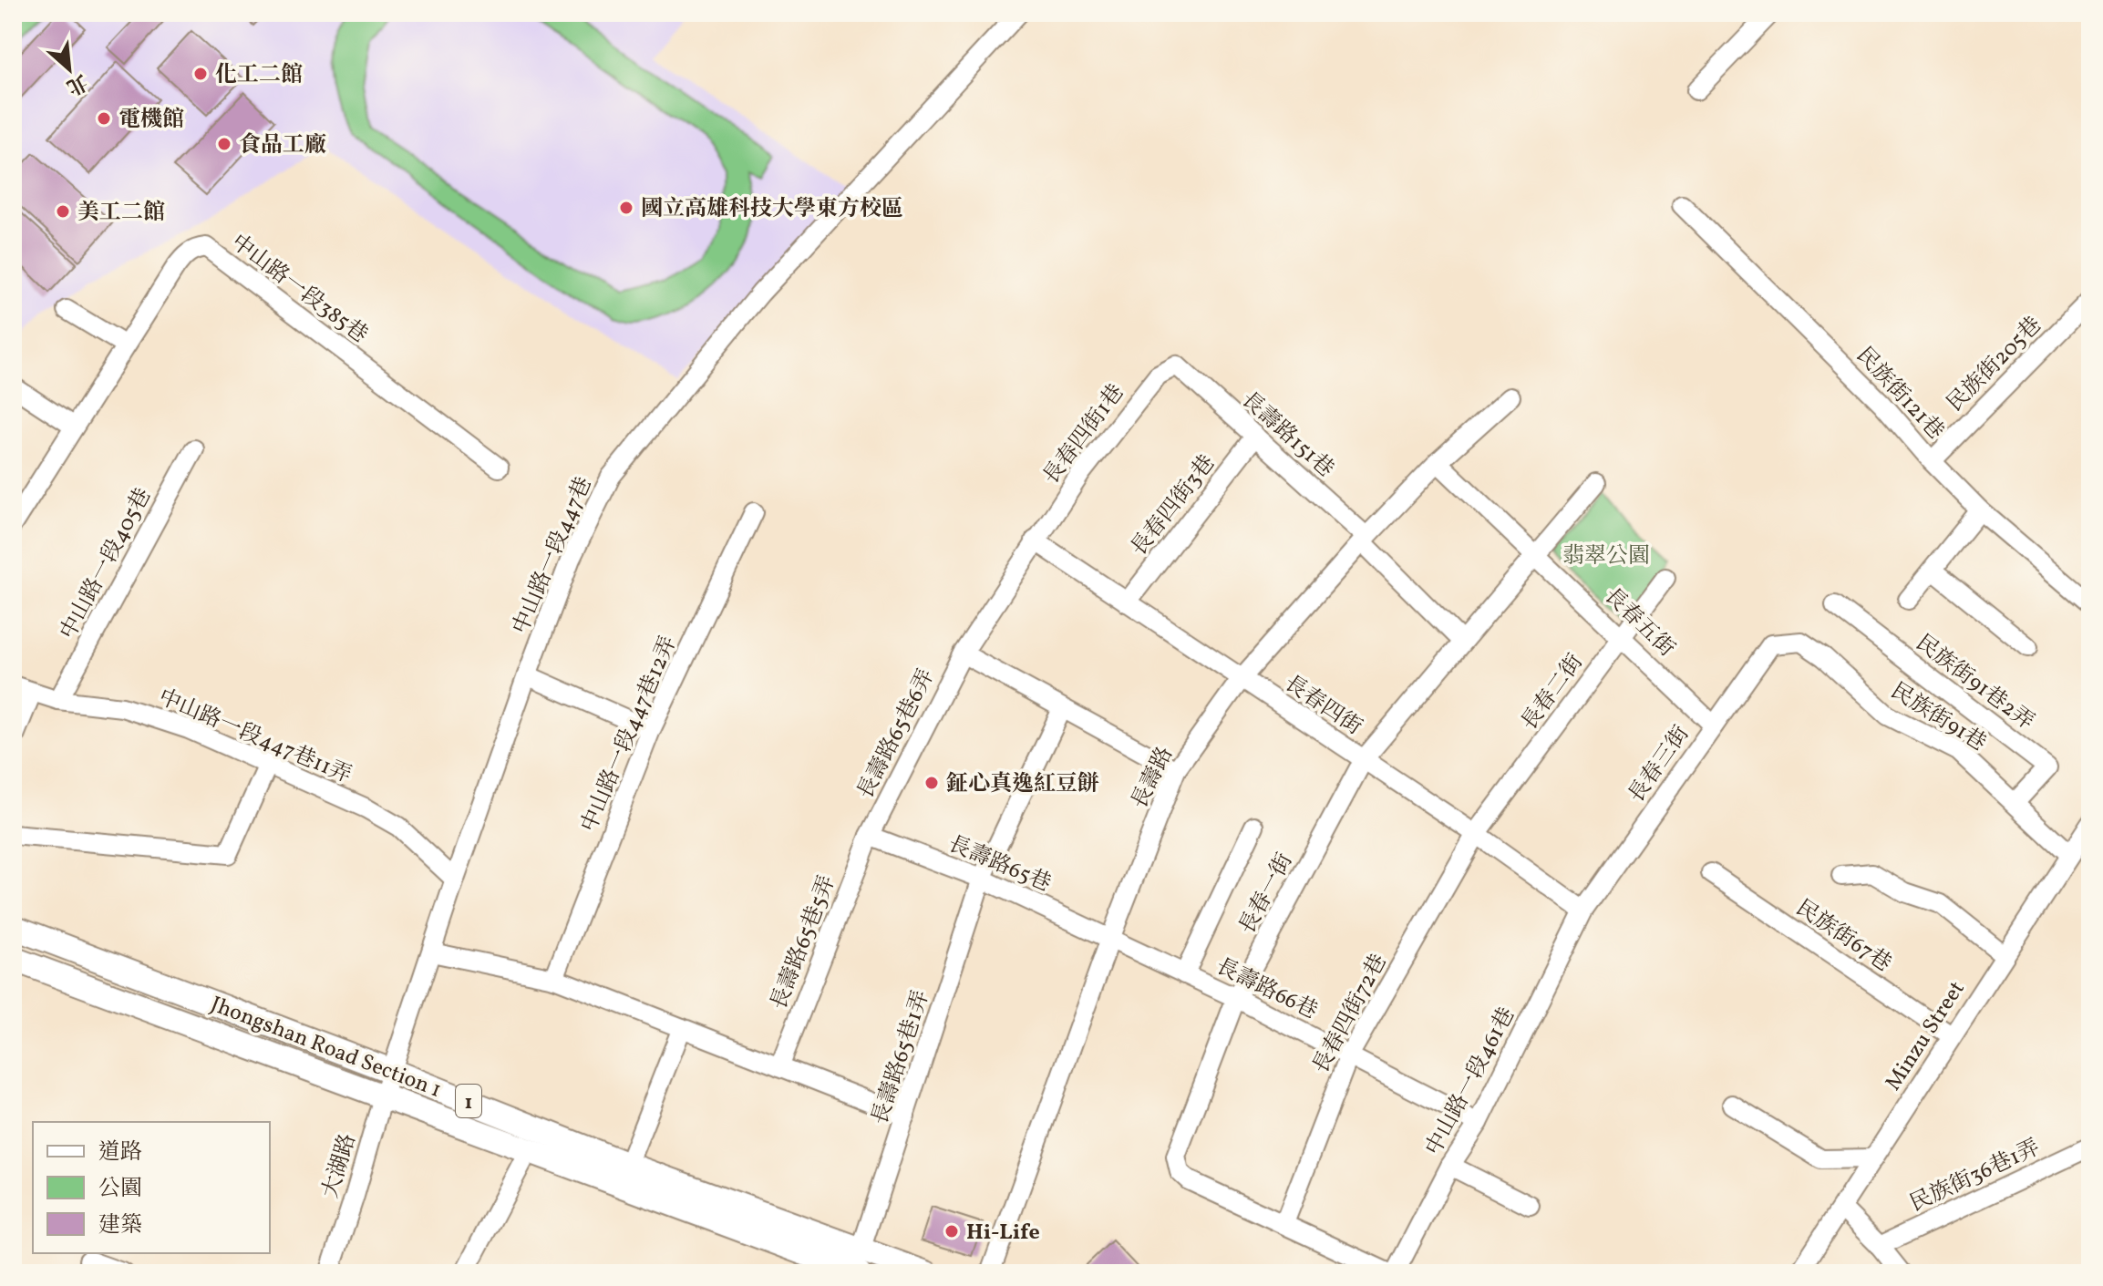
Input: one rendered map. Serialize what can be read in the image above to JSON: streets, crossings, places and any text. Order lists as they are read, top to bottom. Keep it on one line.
{"streets":{"main road":["Jhongshan Road Section 1","1"],"street":["中山路一段385巷","民族街205巷","民族街121巷","長春四街1巷","長壽路151巷","長春四街3巷","中山路一段447巷","中山路一段405巷","長春五街","民族街91巷2弄","長春二街","長春四街","民族街91巷","中山路一段447巷12弄","長壽路65巷6弄","中山路一段447巷11弄","長春三街","長壽路","長壽路65巷","長春一街","民族街67巷","長壽路65巷5弄","長壽路66巷","長春四街72巷","Minzu Street","長壽路65巷1弄","中山路一段461巷","大湖路","民族街36巷1弄"]},"crossings":[["民族街205巷","民族街121巷"],["長春四街1巷","長壽路151巷"],["長春四街1巷","長春四街"],["長春四街1巷","長壽路65巷6弄"],["長壽路151巷","長春四街3巷"],["長壽路151巷","長壽路"],["長壽路151巷","長春一街"],["長春四街3巷","長春四街"],["中山路一段447巷","中山路一段447巷11弄"],["中山路一段447巷","Jhongshan Road Section 1"],["中山路一段447巷","大湖路"],["中山路一段405巷","中山路一段447巷11弄"],["長春五街","長春二街"],["長春五街","長春三街"],["長春五街","長壽路"],["長春五街","長春一街"],["民族街91巷2弄","民族街91巷"],["長春二街","長春四街"],["長春二街","長春四街72巷"],["長春四街","長春三街"],["長春四街","長壽路"],["長春四街","長春一街"],["長春四街","長春四街72巷"],["長春四街","中山路一段461巷"],["民族街91巷","長春三街"],["民族街91巷","Minzu Street"],["長壽路65巷6弄","長壽路65巷"],["長壽路65巷6弄","長壽路65巷5弄"],["長春三街","中山路一段461巷"],["長壽路","長壽路65巷"],["長壽路","長壽路66巷"],["長壽路65巷","長壽路65巷5弄"],["長壽路65巷","長壽路66巷"],["長壽路65巷","長壽路65巷1弄"],["長春一街","長壽路66巷"],["長春一街","長春四街72巷"],["民族街67巷","Minzu Street"],["長壽路66巷","長春四街72巷"],["長壽路66巷","中山路一段461巷"],["Jhongshan Road Section 1","長壽路65巷1弄"],["Jhongshan Road Section 1","大湖路"]],"parks":["翡翠公園"],"places":["化工二館","電機館","食品工廠","國立高雄科技大學東方校區","美工二館","鉦心真逸紅豆餅","Hi-Life"],"legend":["道路","公園","建築"],"north":"bottom right"}
